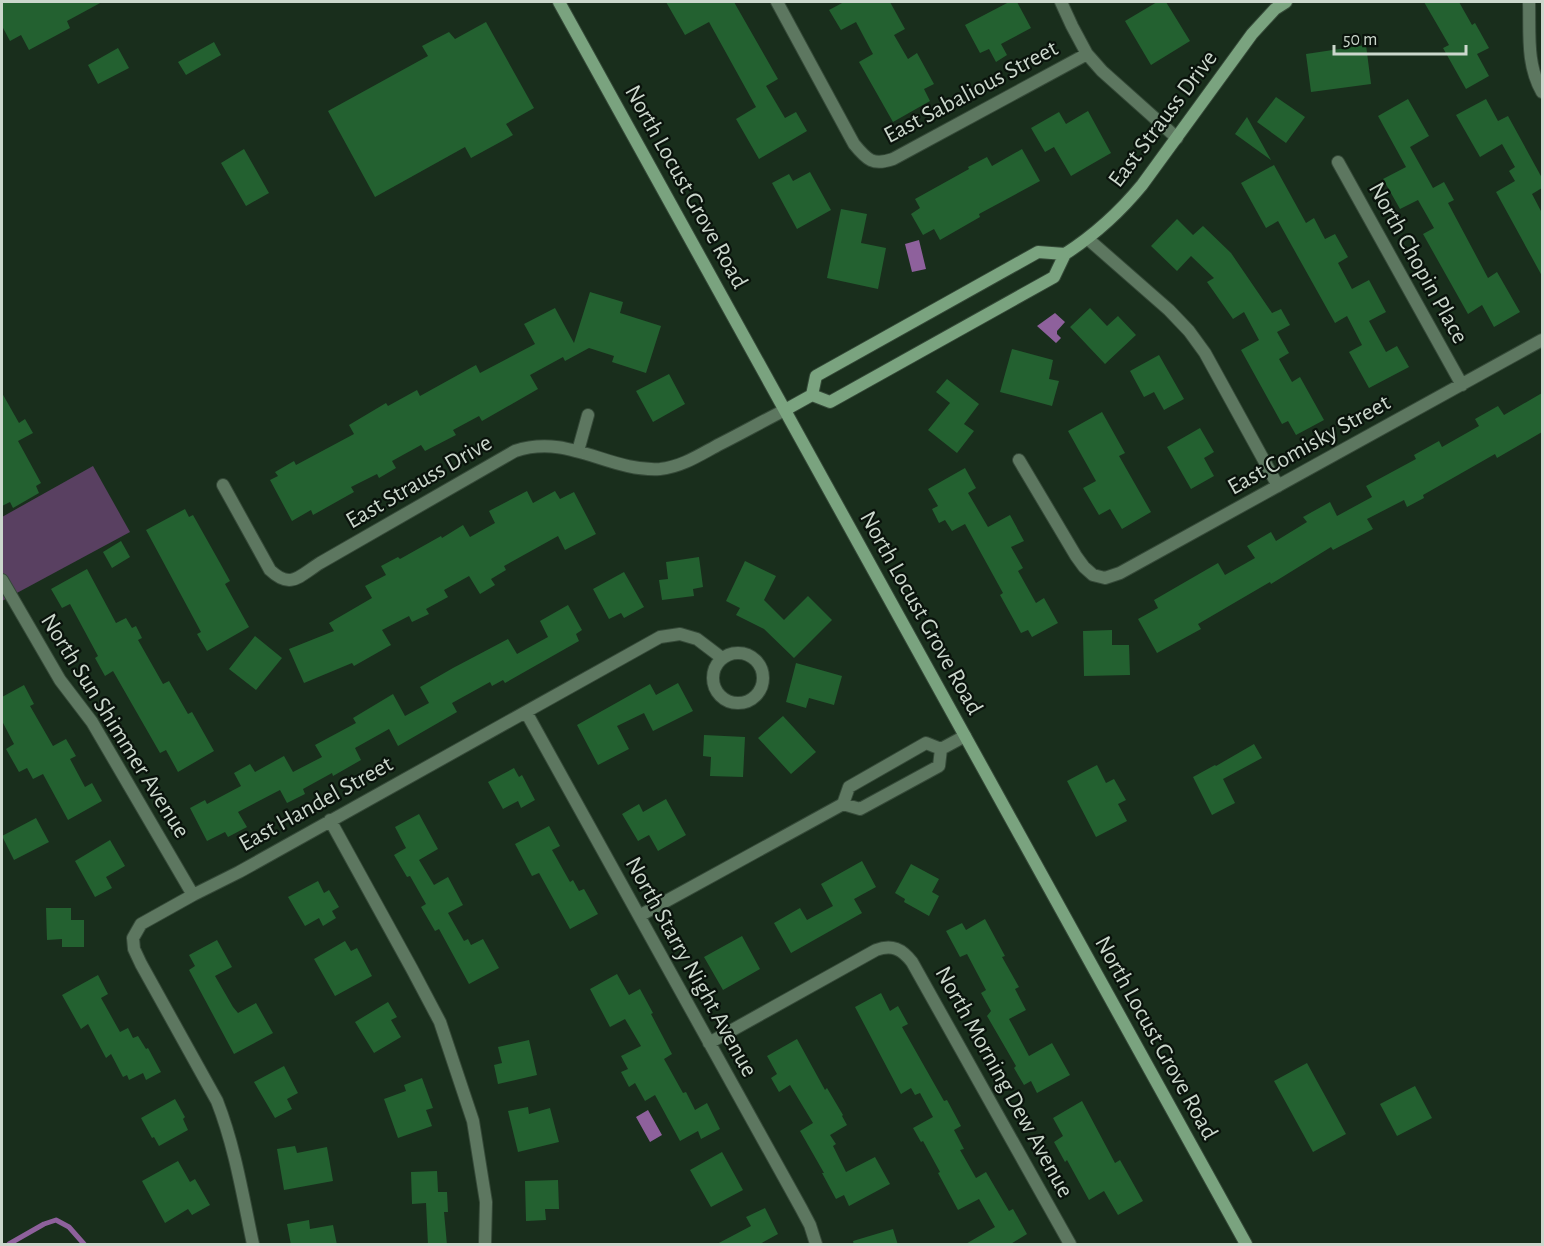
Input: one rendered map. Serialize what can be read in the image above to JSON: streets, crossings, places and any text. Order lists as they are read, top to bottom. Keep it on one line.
{"streets":{"main road":["East Strauss Drive","North Locust Grove Road"],"street":["East Sabalious Street","North Chopin Place","East Comisky Street","North Sun Shimmer Avenue","East Handel Street","North Starry Night Avenue","North Morning Dew Avenue"]},"crossings":[["East Strauss Drive","North Locust Grove Road"],["North Chopin Place","East Comisky Street"],["North Sun Shimmer Avenue","East Handel Street"],["East Handel Street","North Starry Night Avenue"],["North Starry Night Avenue","North Morning Dew Avenue"]],"scale_bar":"50 m"}
